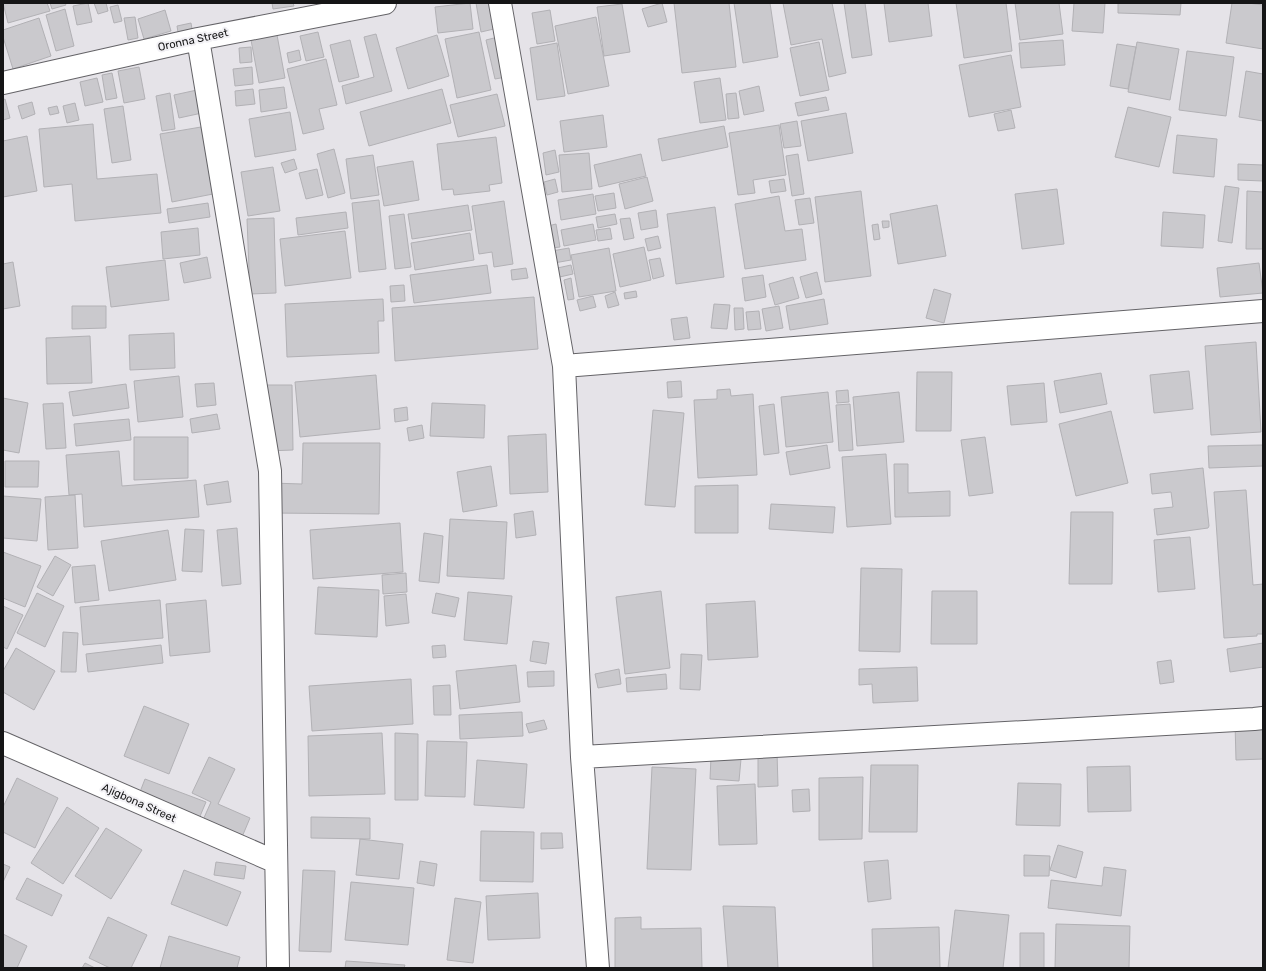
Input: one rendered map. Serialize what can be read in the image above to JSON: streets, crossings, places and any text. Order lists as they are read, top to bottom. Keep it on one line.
{"streets":{"street":["Oronna Street","Ajigbona Street"]}}
